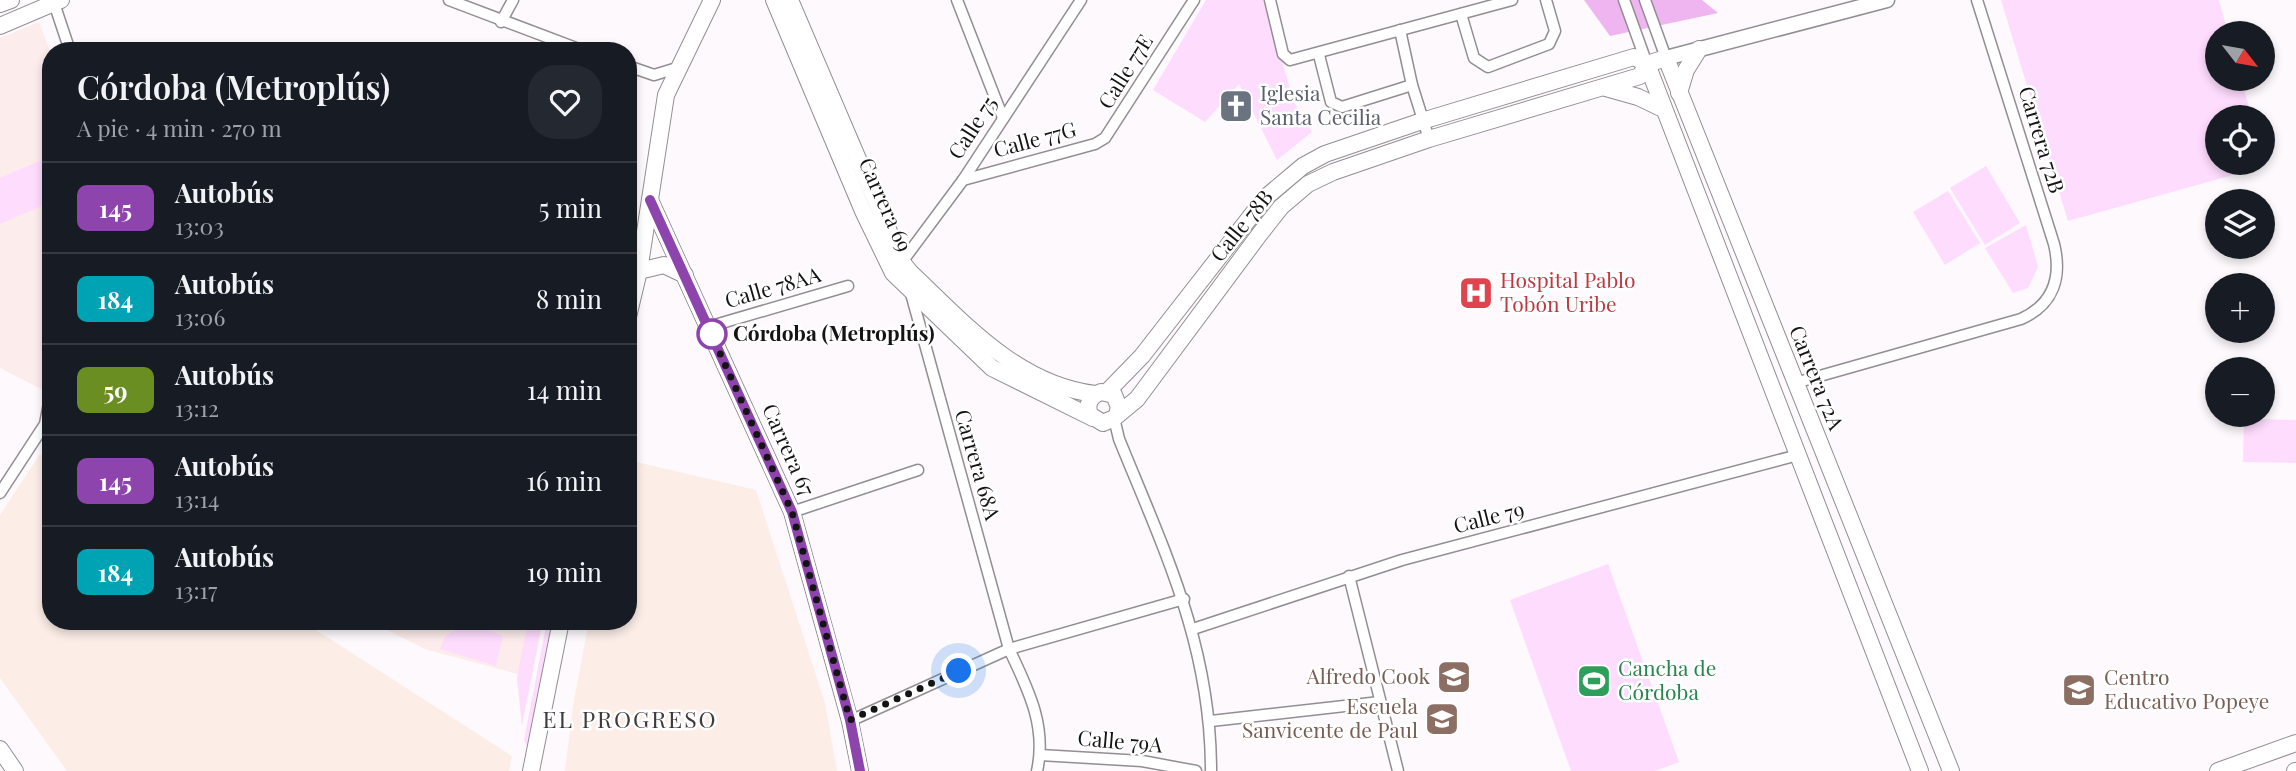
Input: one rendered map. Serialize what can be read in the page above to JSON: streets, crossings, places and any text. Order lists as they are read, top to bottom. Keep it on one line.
{"streets":{"main road":["Carrera 69","Calle 78B","Carrera 72A","Carrera 67"],"street":["Calle 77E","Calle 75","Calle 77G","Carrera 72B","Calle 78AA","Carrera 68A","Calle 79","Calle 79A"]},"crossings":[["Calle 77E","Calle 77G"],["Calle 75","Calle 77G"],["Calle 75","Carrera 69"],["Carrera 72B","Carrera 72A"],["Carrera 69","Calle 78B"],["Carrera 69","Carrera 68A"],["Carrera 69","Calle 79"],["Calle 78B","Carrera 72A"],["Calle 78AA","Carrera 67"],["Carrera 72A","Calle 79"],["Carrera 68A","Calle 79A"]],"districts":["EL PROGRESO"],"places":{"church":["Iglesia Santa Cecilia"],"hospital":["Hospital Pablo Tobón Uribe"],"other":["Córdoba (Metroplús)"],"school or university":["Alfredo Cook","Centro Educativo Popeye","Escuela Sanvicente de Paul"],"sports":["Cancha de Córdoba"]},"lines":["bus line 145"],"north":"bottom right","page":{"map_buttons":["+","−"],"heading":["Córdoba (Metroplús)","A pie · 4 min · 270 m"],"list":[{"mark":"145","name":"Autobús","note":"13:03","value":"5 min"},{"mark":"184","name":"Autobús","note":"13:06","value":"8 min"},{"mark":"59","name":"Autobús","note":"13:12","value":"14 min"},{"mark":"145","name":"Autobús","note":"13:14","value":"16 min"},{"mark":"184","name":"Autobús","note":"13:17","value":"19 min"}]}}
